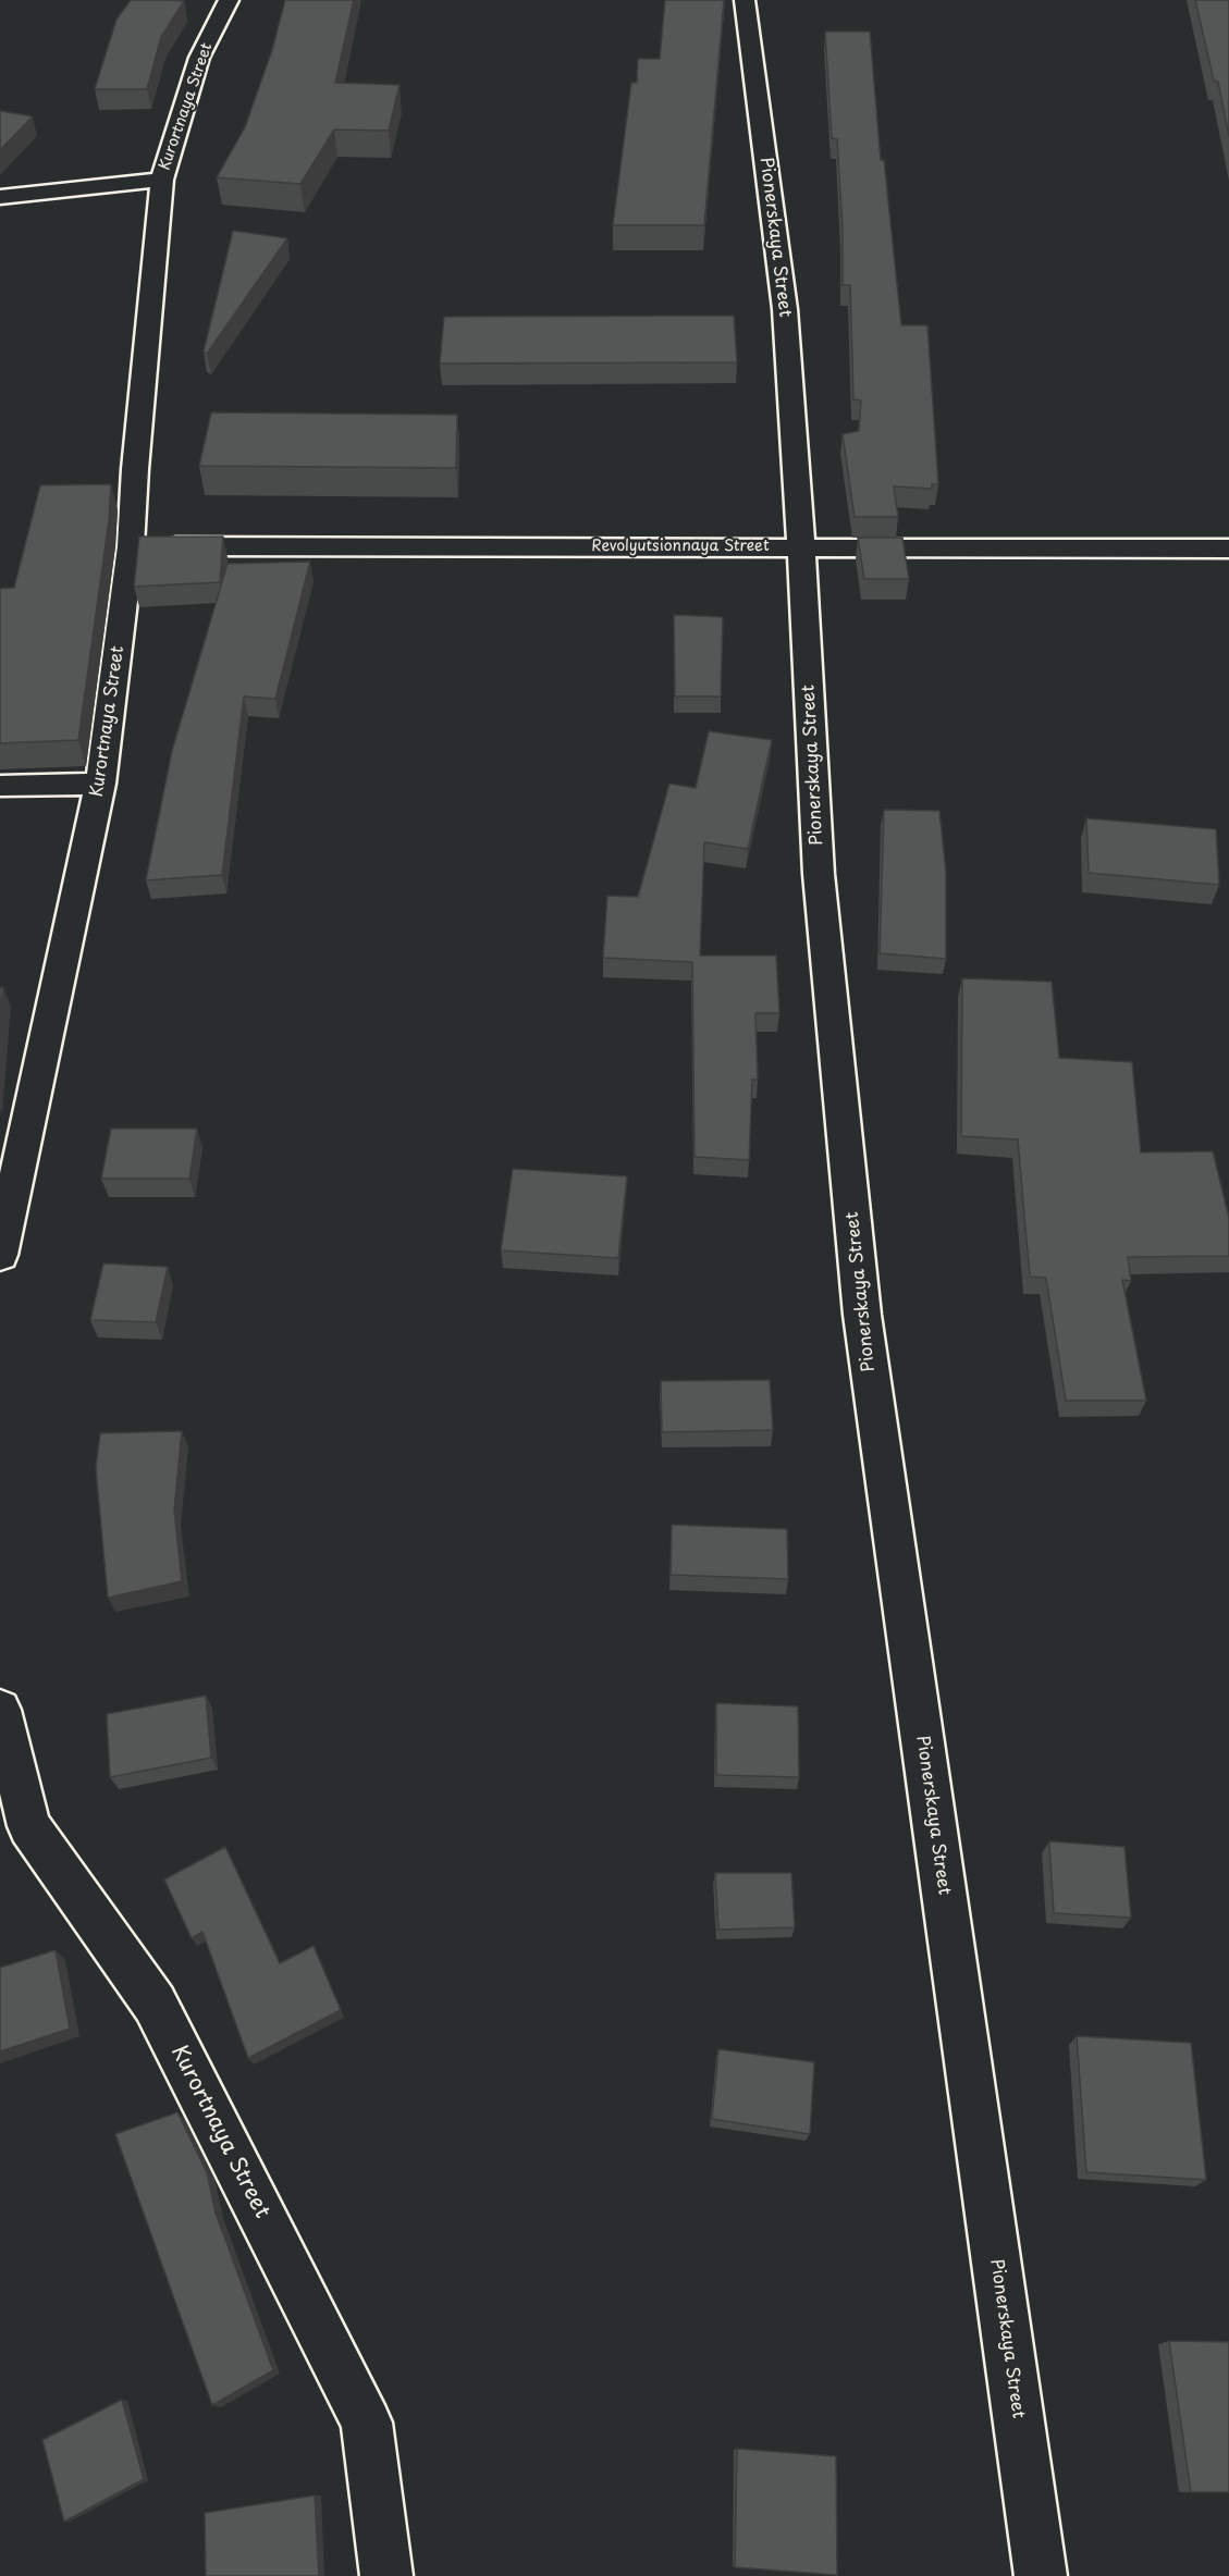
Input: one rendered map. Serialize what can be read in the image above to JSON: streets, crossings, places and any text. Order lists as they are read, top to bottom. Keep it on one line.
{"streets":{"street":["Kurortnaya Street","Pionerskaya Street","Revolyutsionnaya Street"]},"crossings":[["Kurortnaya Street","Revolyutsionnaya Street"],["Pionerskaya Street","Revolyutsionnaya Street"]]}
